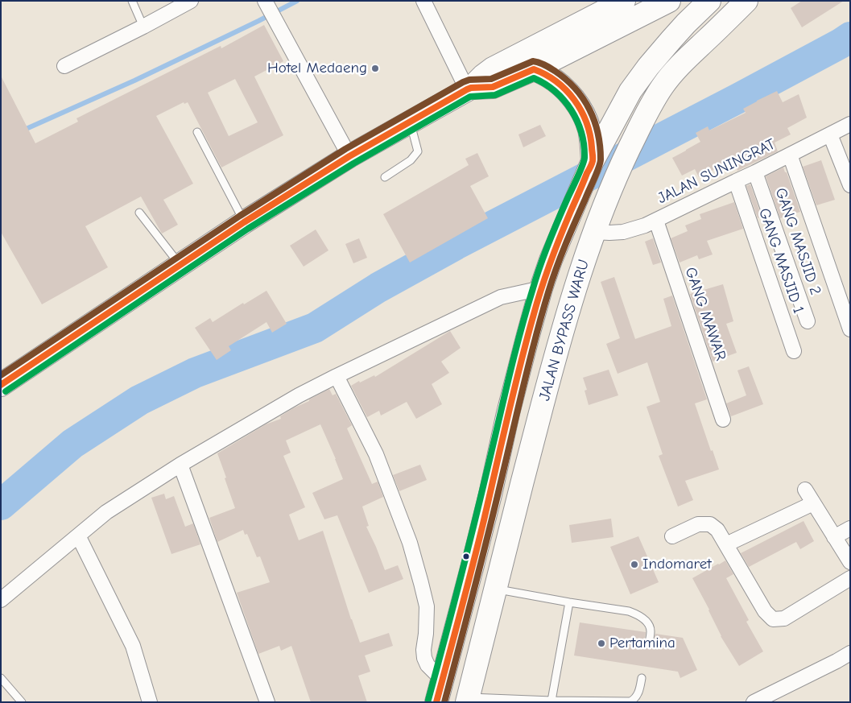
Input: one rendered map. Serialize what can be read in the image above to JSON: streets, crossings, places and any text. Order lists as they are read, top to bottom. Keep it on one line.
{"streets":{"highway":["JALAN BYPASS WARU"],"street":["JALAN SUNINGRAT","GANG MASJID 2","GANG MASJID 1","GANG MAWAR"]},"crossings":[["JALAN SUNINGRAT","GANG MASJID 2"],["JALAN SUNINGRAT","GANG MASJID 1"],["JALAN SUNINGRAT","GANG MAWAR"],["JALAN SUNINGRAT","JALAN BYPASS WARU"]],"places":["Hotel Medaeng","Indomaret","Pertamina"]}
